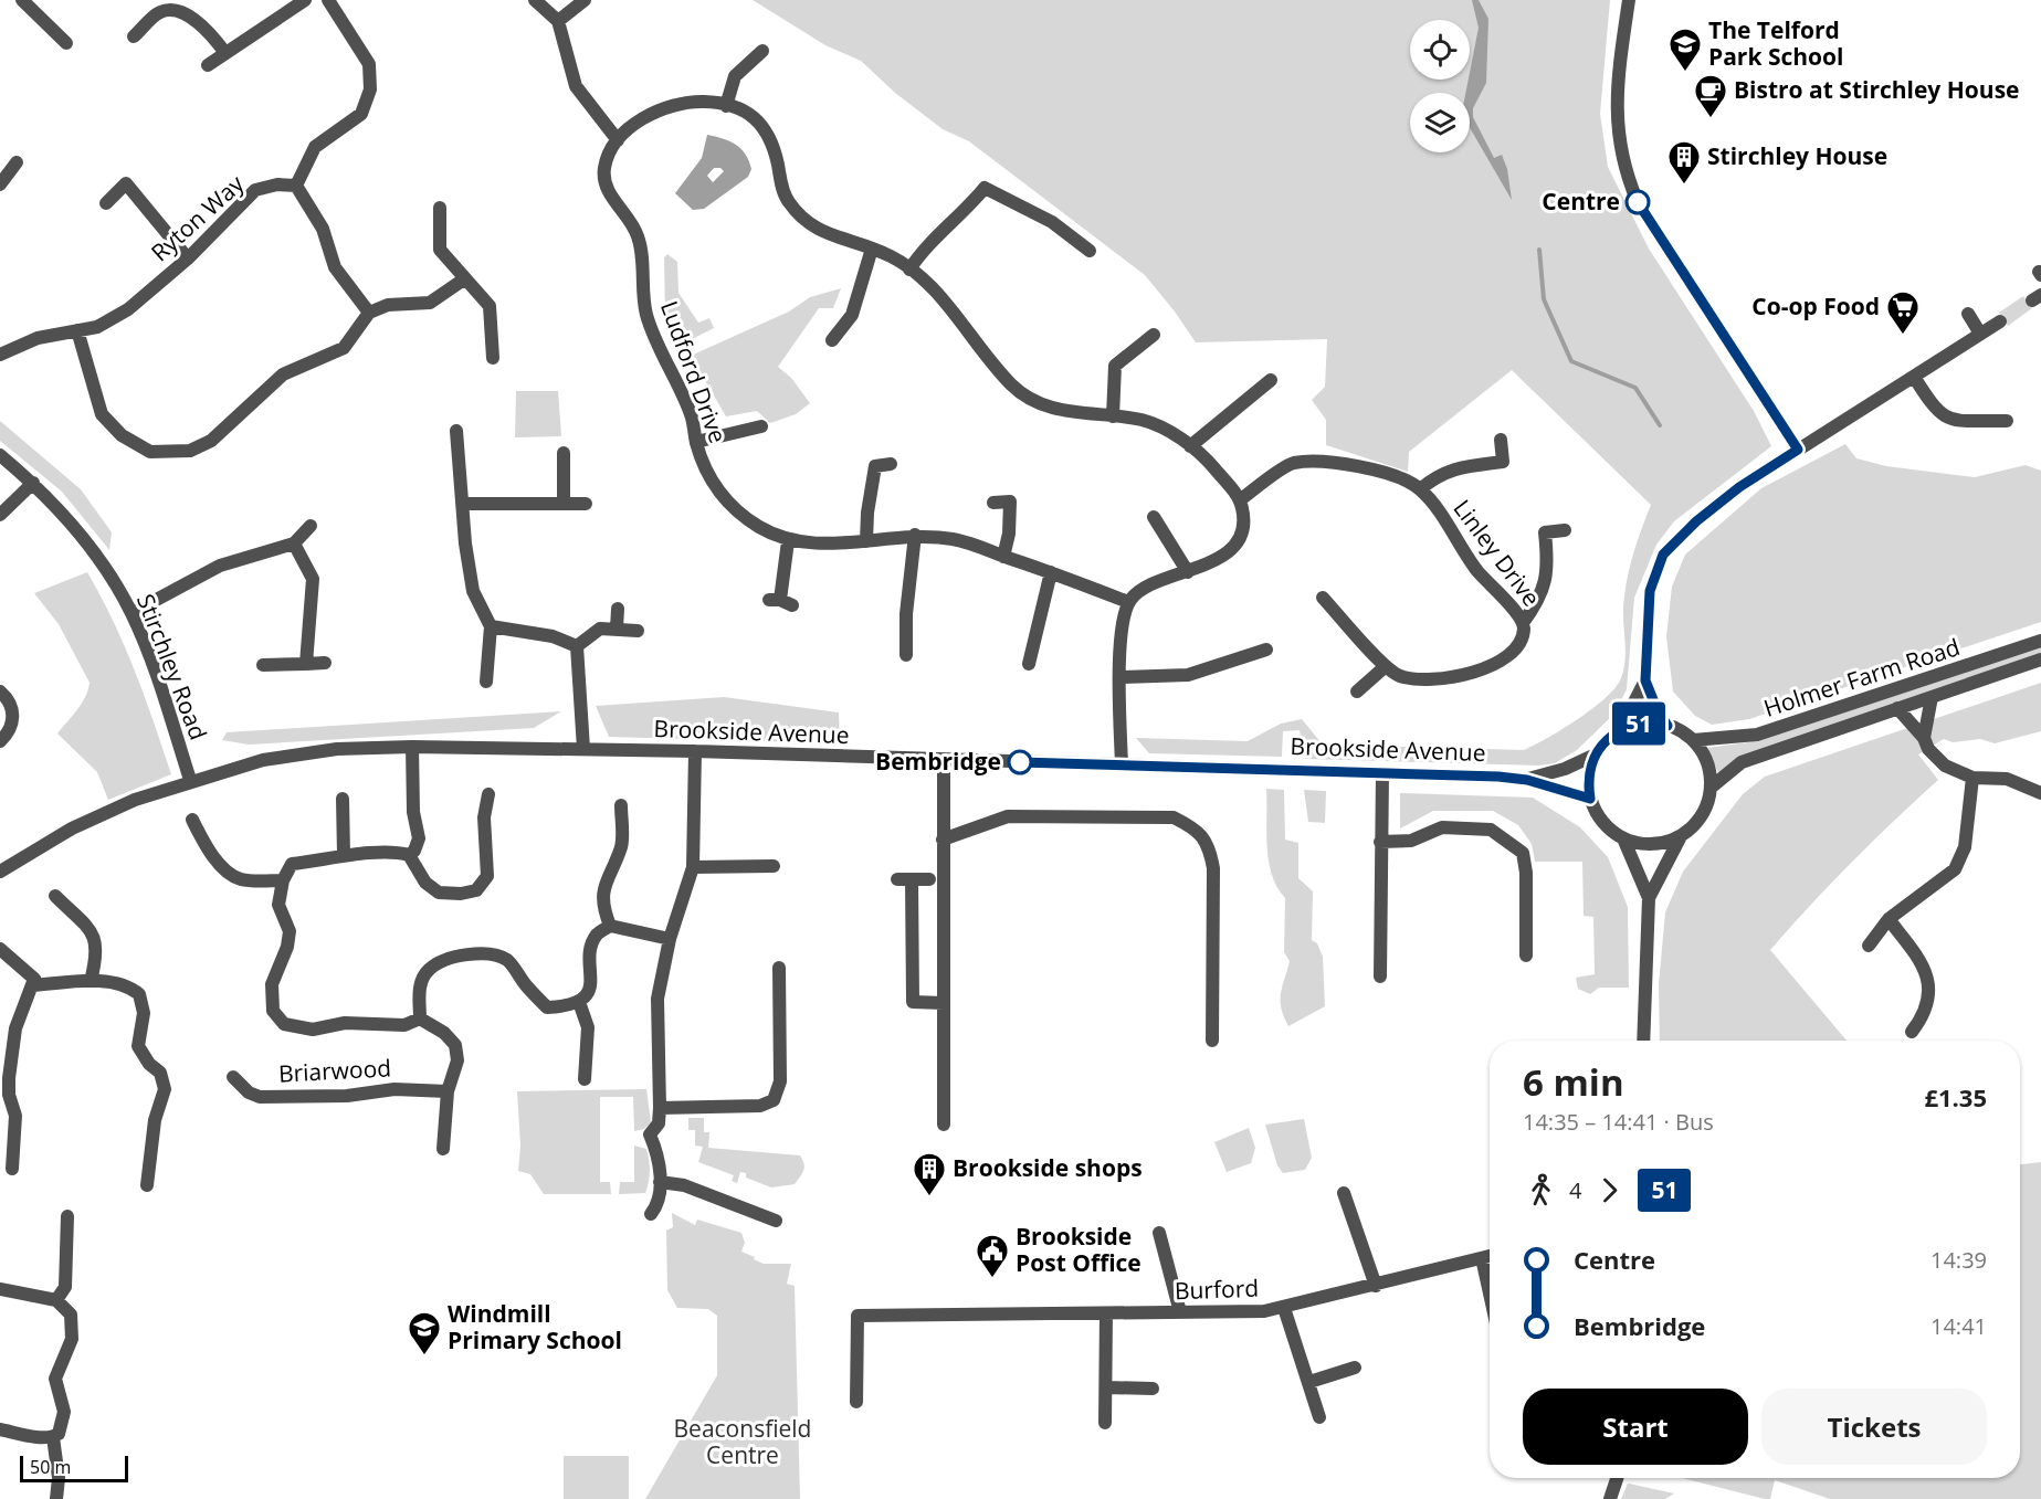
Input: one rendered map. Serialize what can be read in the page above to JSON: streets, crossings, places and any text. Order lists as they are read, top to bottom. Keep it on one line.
{"streets":{"street":["Ryton Way","Ludford Drive","Linley Drive","Stirchley Road","Holmer Farm Road","Brookside Avenue","Briarwood","Burford"]},"crossings":[["Stirchley Road","Brookside Avenue"],["Holmer Farm Road","Brookside Avenue"]],"parks":["Beaconsfield Centre"],"places":{"school or university":["The Telford Park School","Windmill Primary School"],"cafe":["Bistro at Stirchley House"],"building":["Stirchley House","Brookside shops"],"other":["Centre","Bembridge"],"supermarket":["Co-op Food"],"public building":["Brookside Post Office"]},"lines":["bus line 51"],"scale_bar":"50 m","page":{"on_map":"51","heading":["6 min","14:35 – 14:41 · Bus","£1.35"],"legs":["4","51"],"list":[{"name":"Centre","value":"14:39"},{"name":"Bembridge","value":"14:41"}],"buttons":["Start","Tickets"],"scale":"50 m"}}
